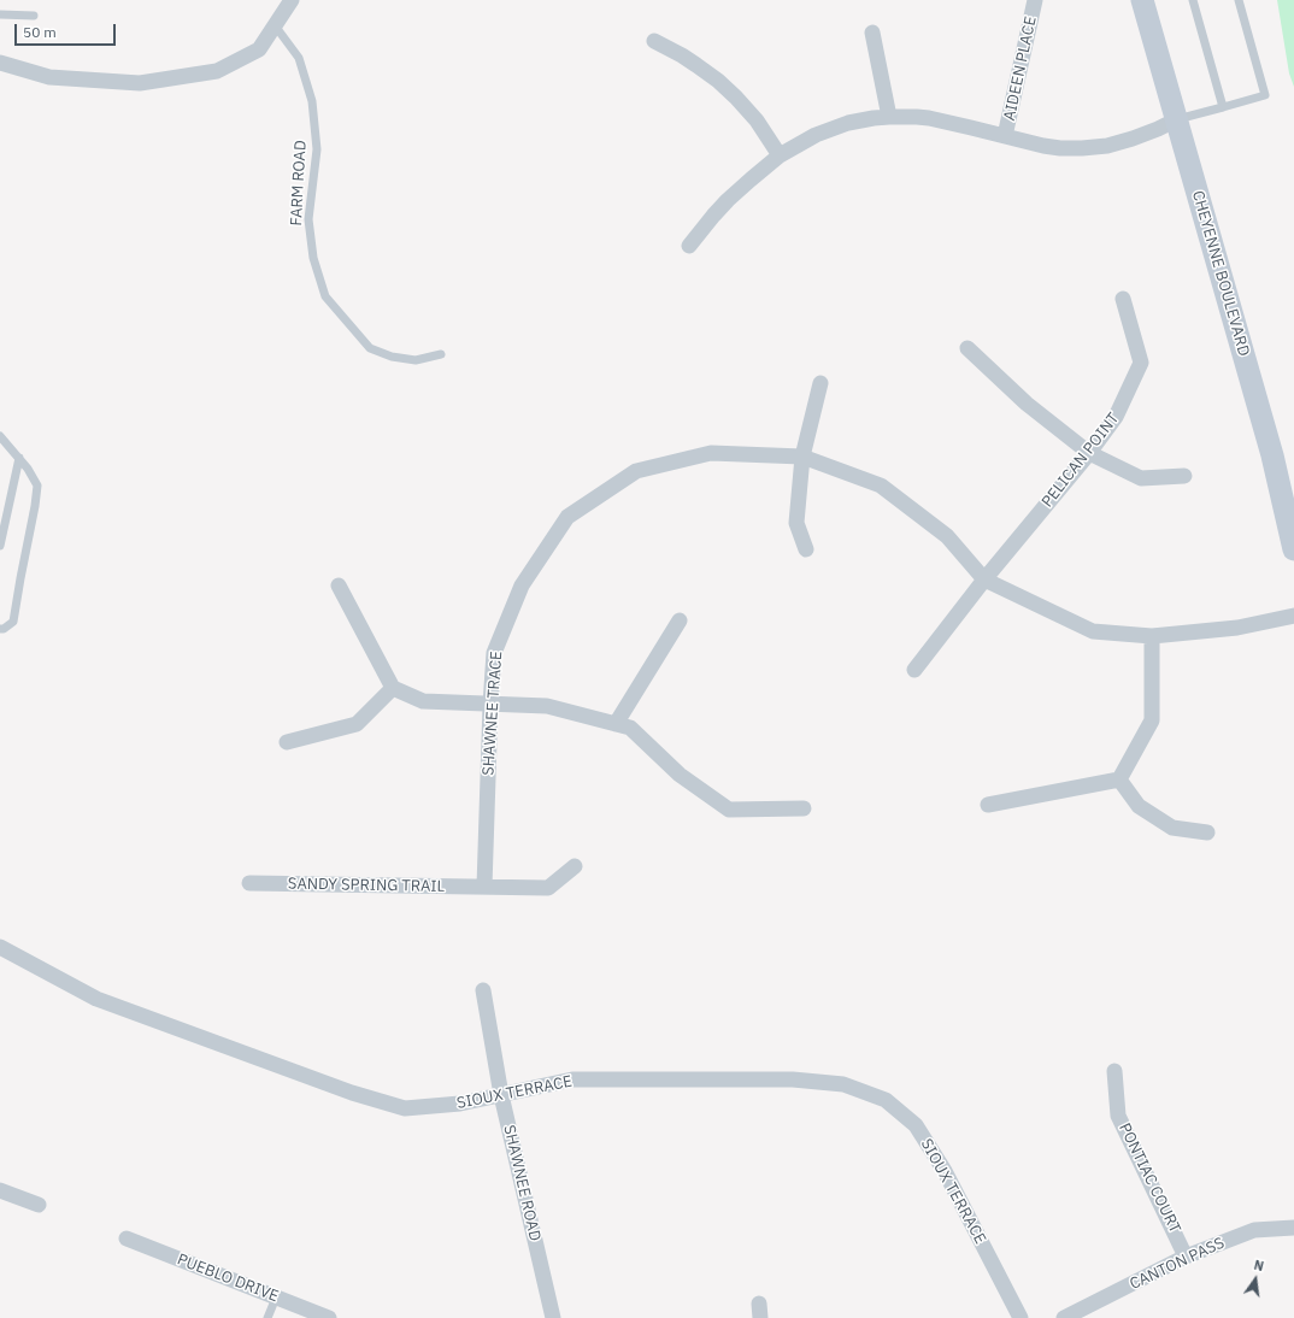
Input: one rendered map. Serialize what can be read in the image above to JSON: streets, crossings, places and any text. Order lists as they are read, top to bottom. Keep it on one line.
{"streets":{"street":["AIDEEN PLACE","CHEYENNE BOULEVARD","PELICAN POINT","SHAWNEE TRACE","SANDY SPRING TRAIL","SIOUX TERRACE","PONTIAC COURT","SHAWNEE ROAD","CANTON PASS","PUEBLO DRIVE"],"lane":["FARM ROAD"]},"crossings":[["PELICAN POINT","SHAWNEE TRACE"],["SHAWNEE TRACE","SANDY SPRING TRAIL"],["SIOUX TERRACE","SHAWNEE ROAD"],["PONTIAC COURT","CANTON PASS"]],"scale_bar":"50 m","north":"top"}
